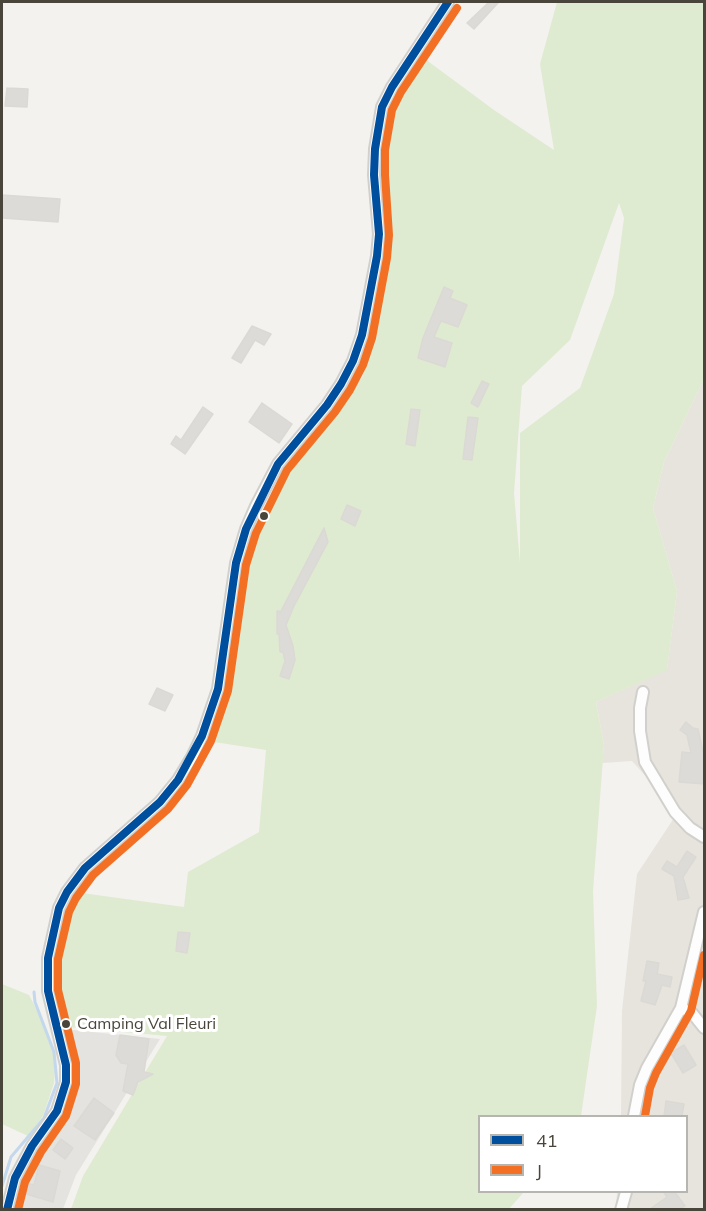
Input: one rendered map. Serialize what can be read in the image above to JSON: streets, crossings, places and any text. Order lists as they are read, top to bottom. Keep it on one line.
{"places":["Camping Val Fleuri"],"lines":["transit line 41","transit line J"],"legend":["41","J"]}
